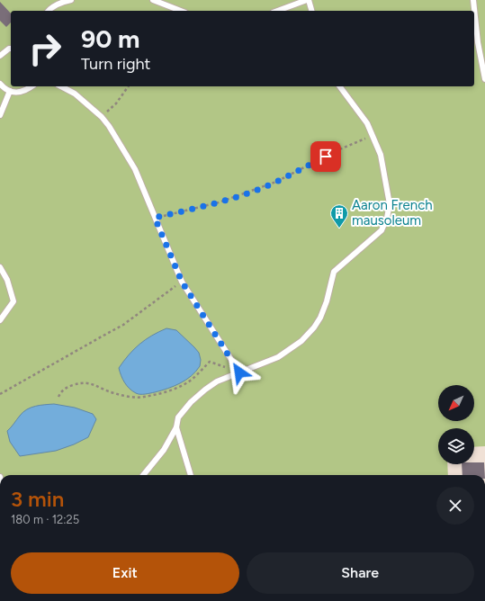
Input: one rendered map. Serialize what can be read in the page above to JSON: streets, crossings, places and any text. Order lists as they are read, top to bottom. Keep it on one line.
{"places":{"building":["Aaron French mausoleum"]},"north":"bottom left","page":{"turn":["90 m","Turn right"],"heading":["3 min","180 m · 12:25"],"buttons":["Exit","Share"]}}
